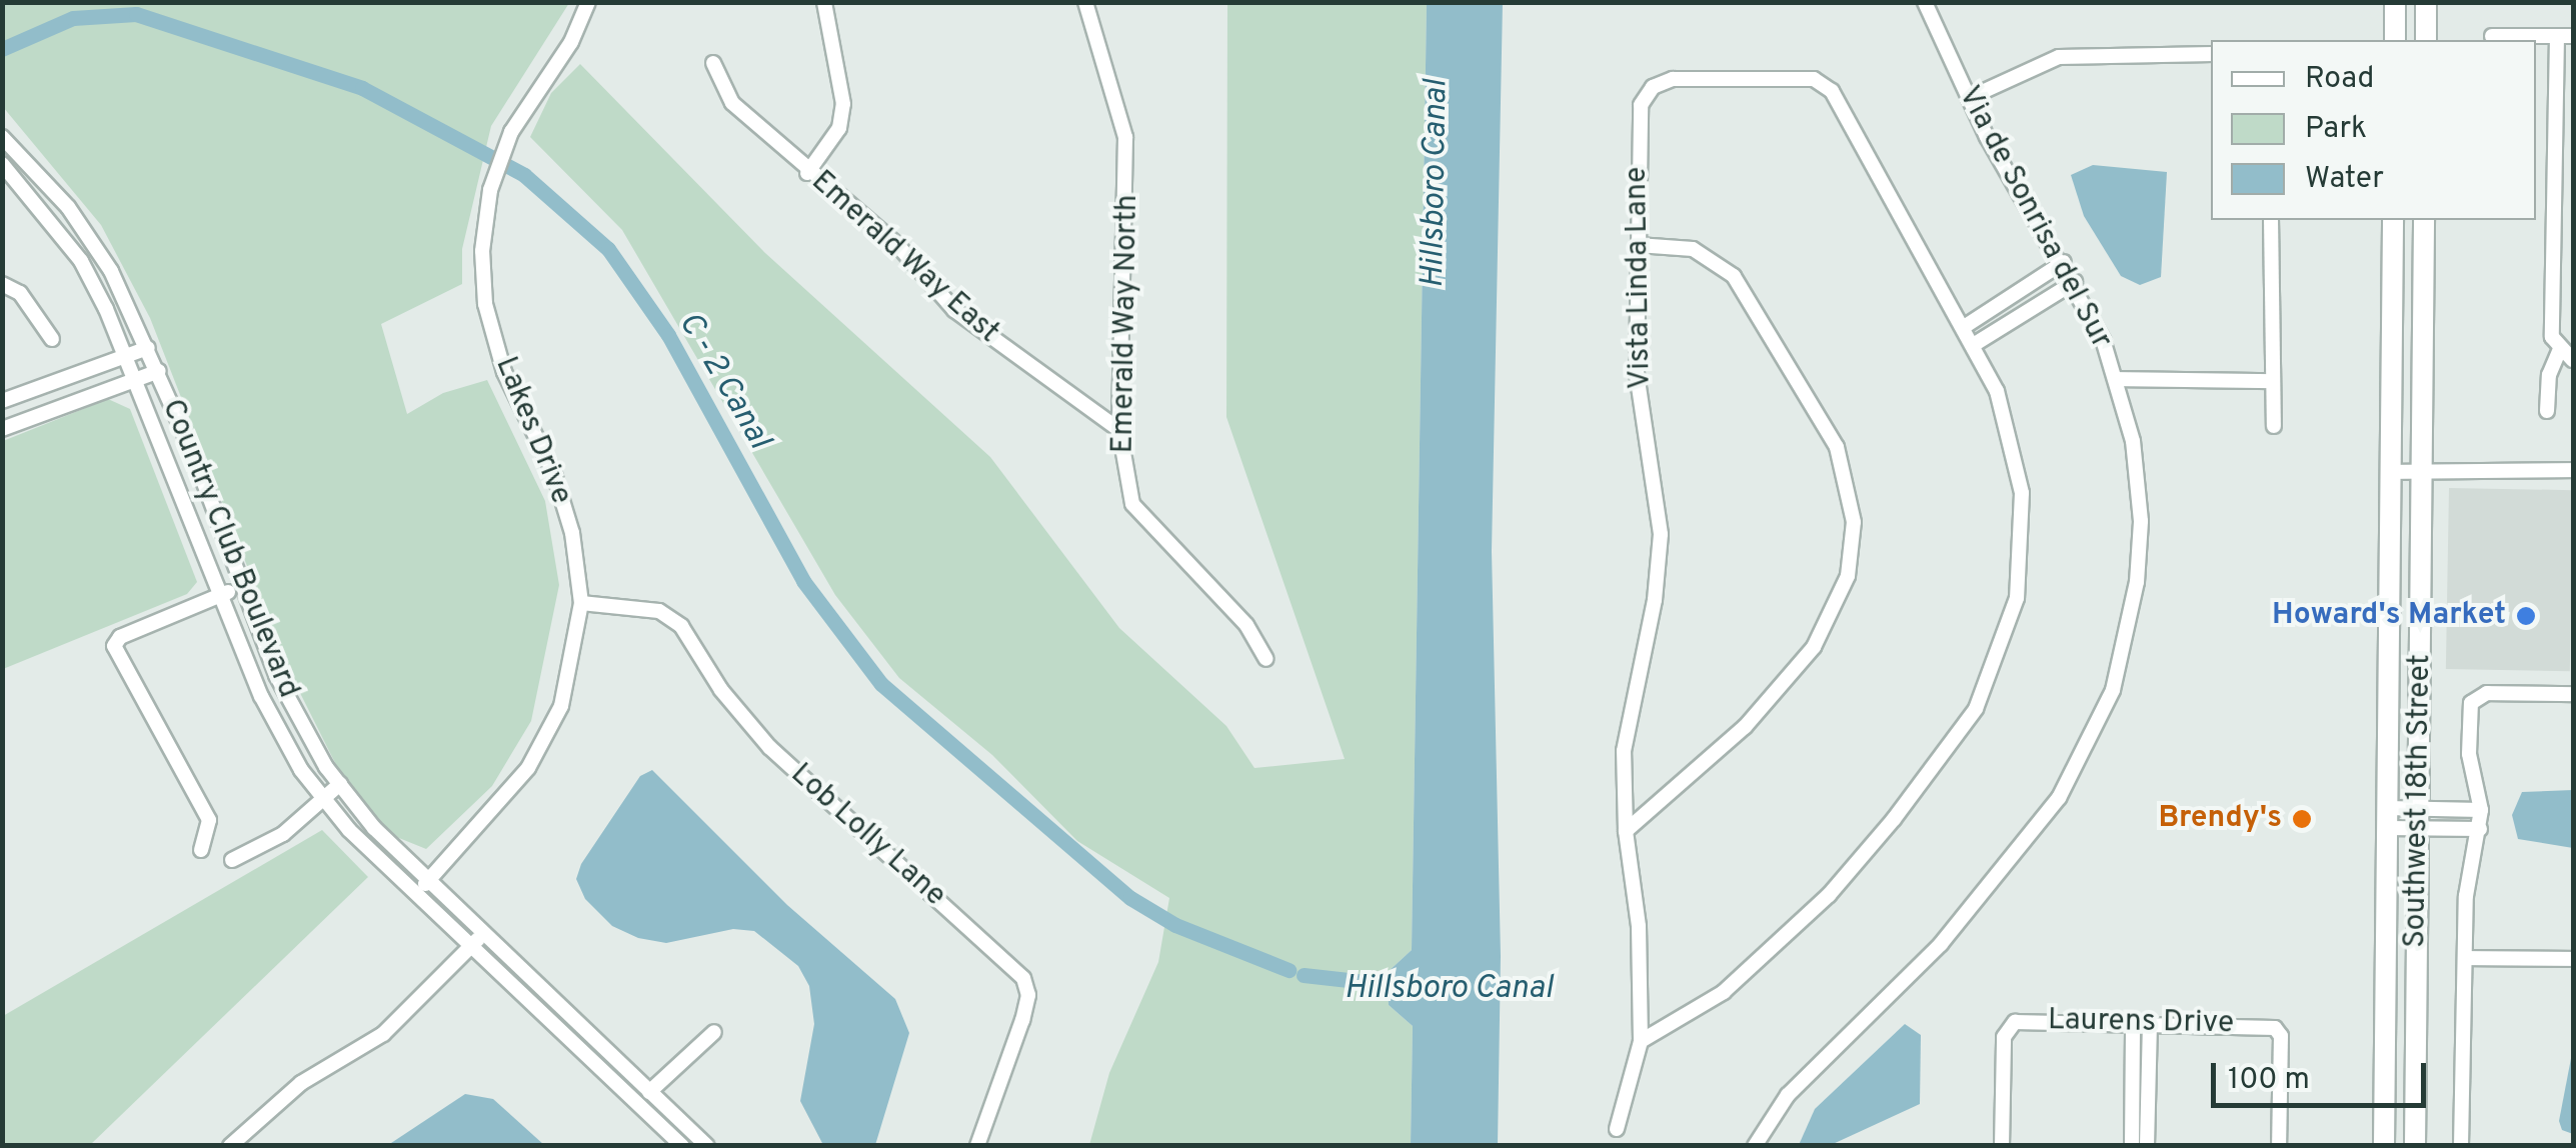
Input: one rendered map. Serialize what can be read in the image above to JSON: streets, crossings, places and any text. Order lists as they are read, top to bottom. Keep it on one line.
{"streets":{"main road":["Southwest 18th Street"],"street":["Via de Sonrisa del Sur","Emerald Way East","Vista Linda Lane","Emerald Way North","Lakes Drive","Country Club Boulevard","Lob Lolly Lane","Laurens Drive"]},"crossings":[["Emerald Way East","Emerald Way North"],["Lakes Drive","Country Club Boulevard"],["Lakes Drive","Lob Lolly Lane"]],"water":["Hillsboro Canal","C - 2 Canal"],"places":["Howard's Market","Brendy's"],"legend":["Road","Park","Water"],"scale_bar":"100 m"}
